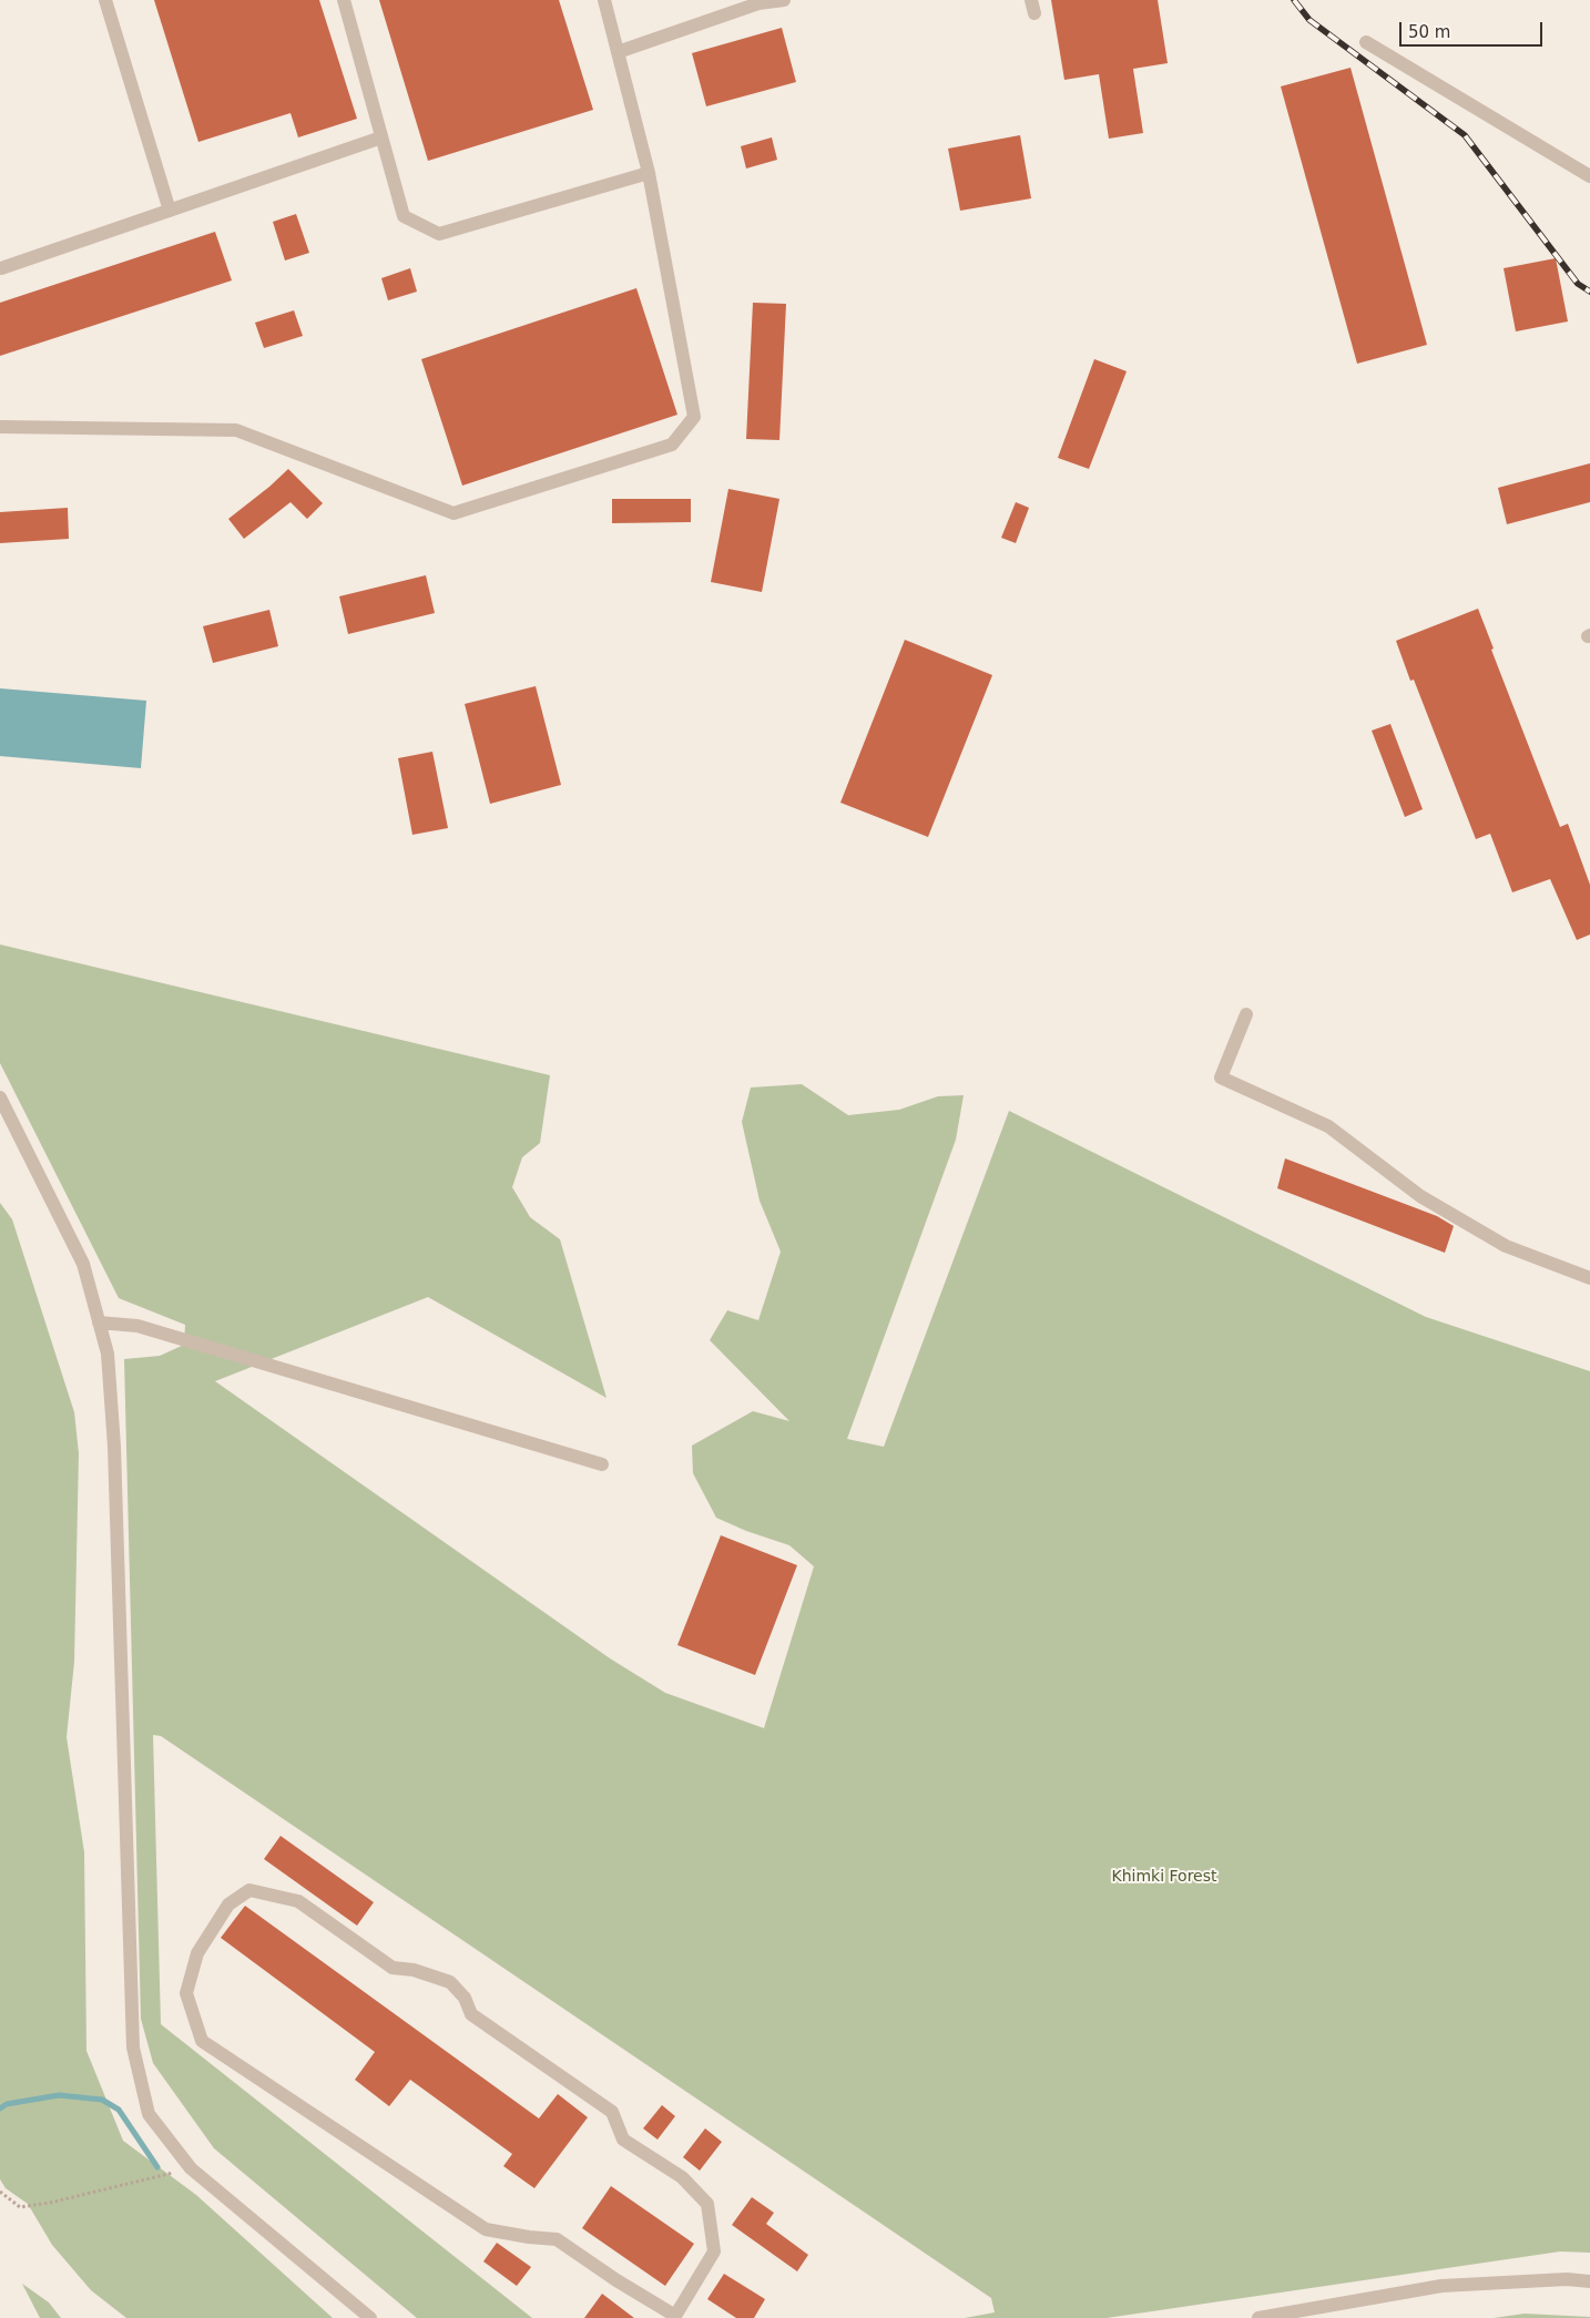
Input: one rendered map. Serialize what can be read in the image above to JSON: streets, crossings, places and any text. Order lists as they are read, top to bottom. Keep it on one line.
{"parks":["Khimki Forest"],"scale_bar":"50 m"}
